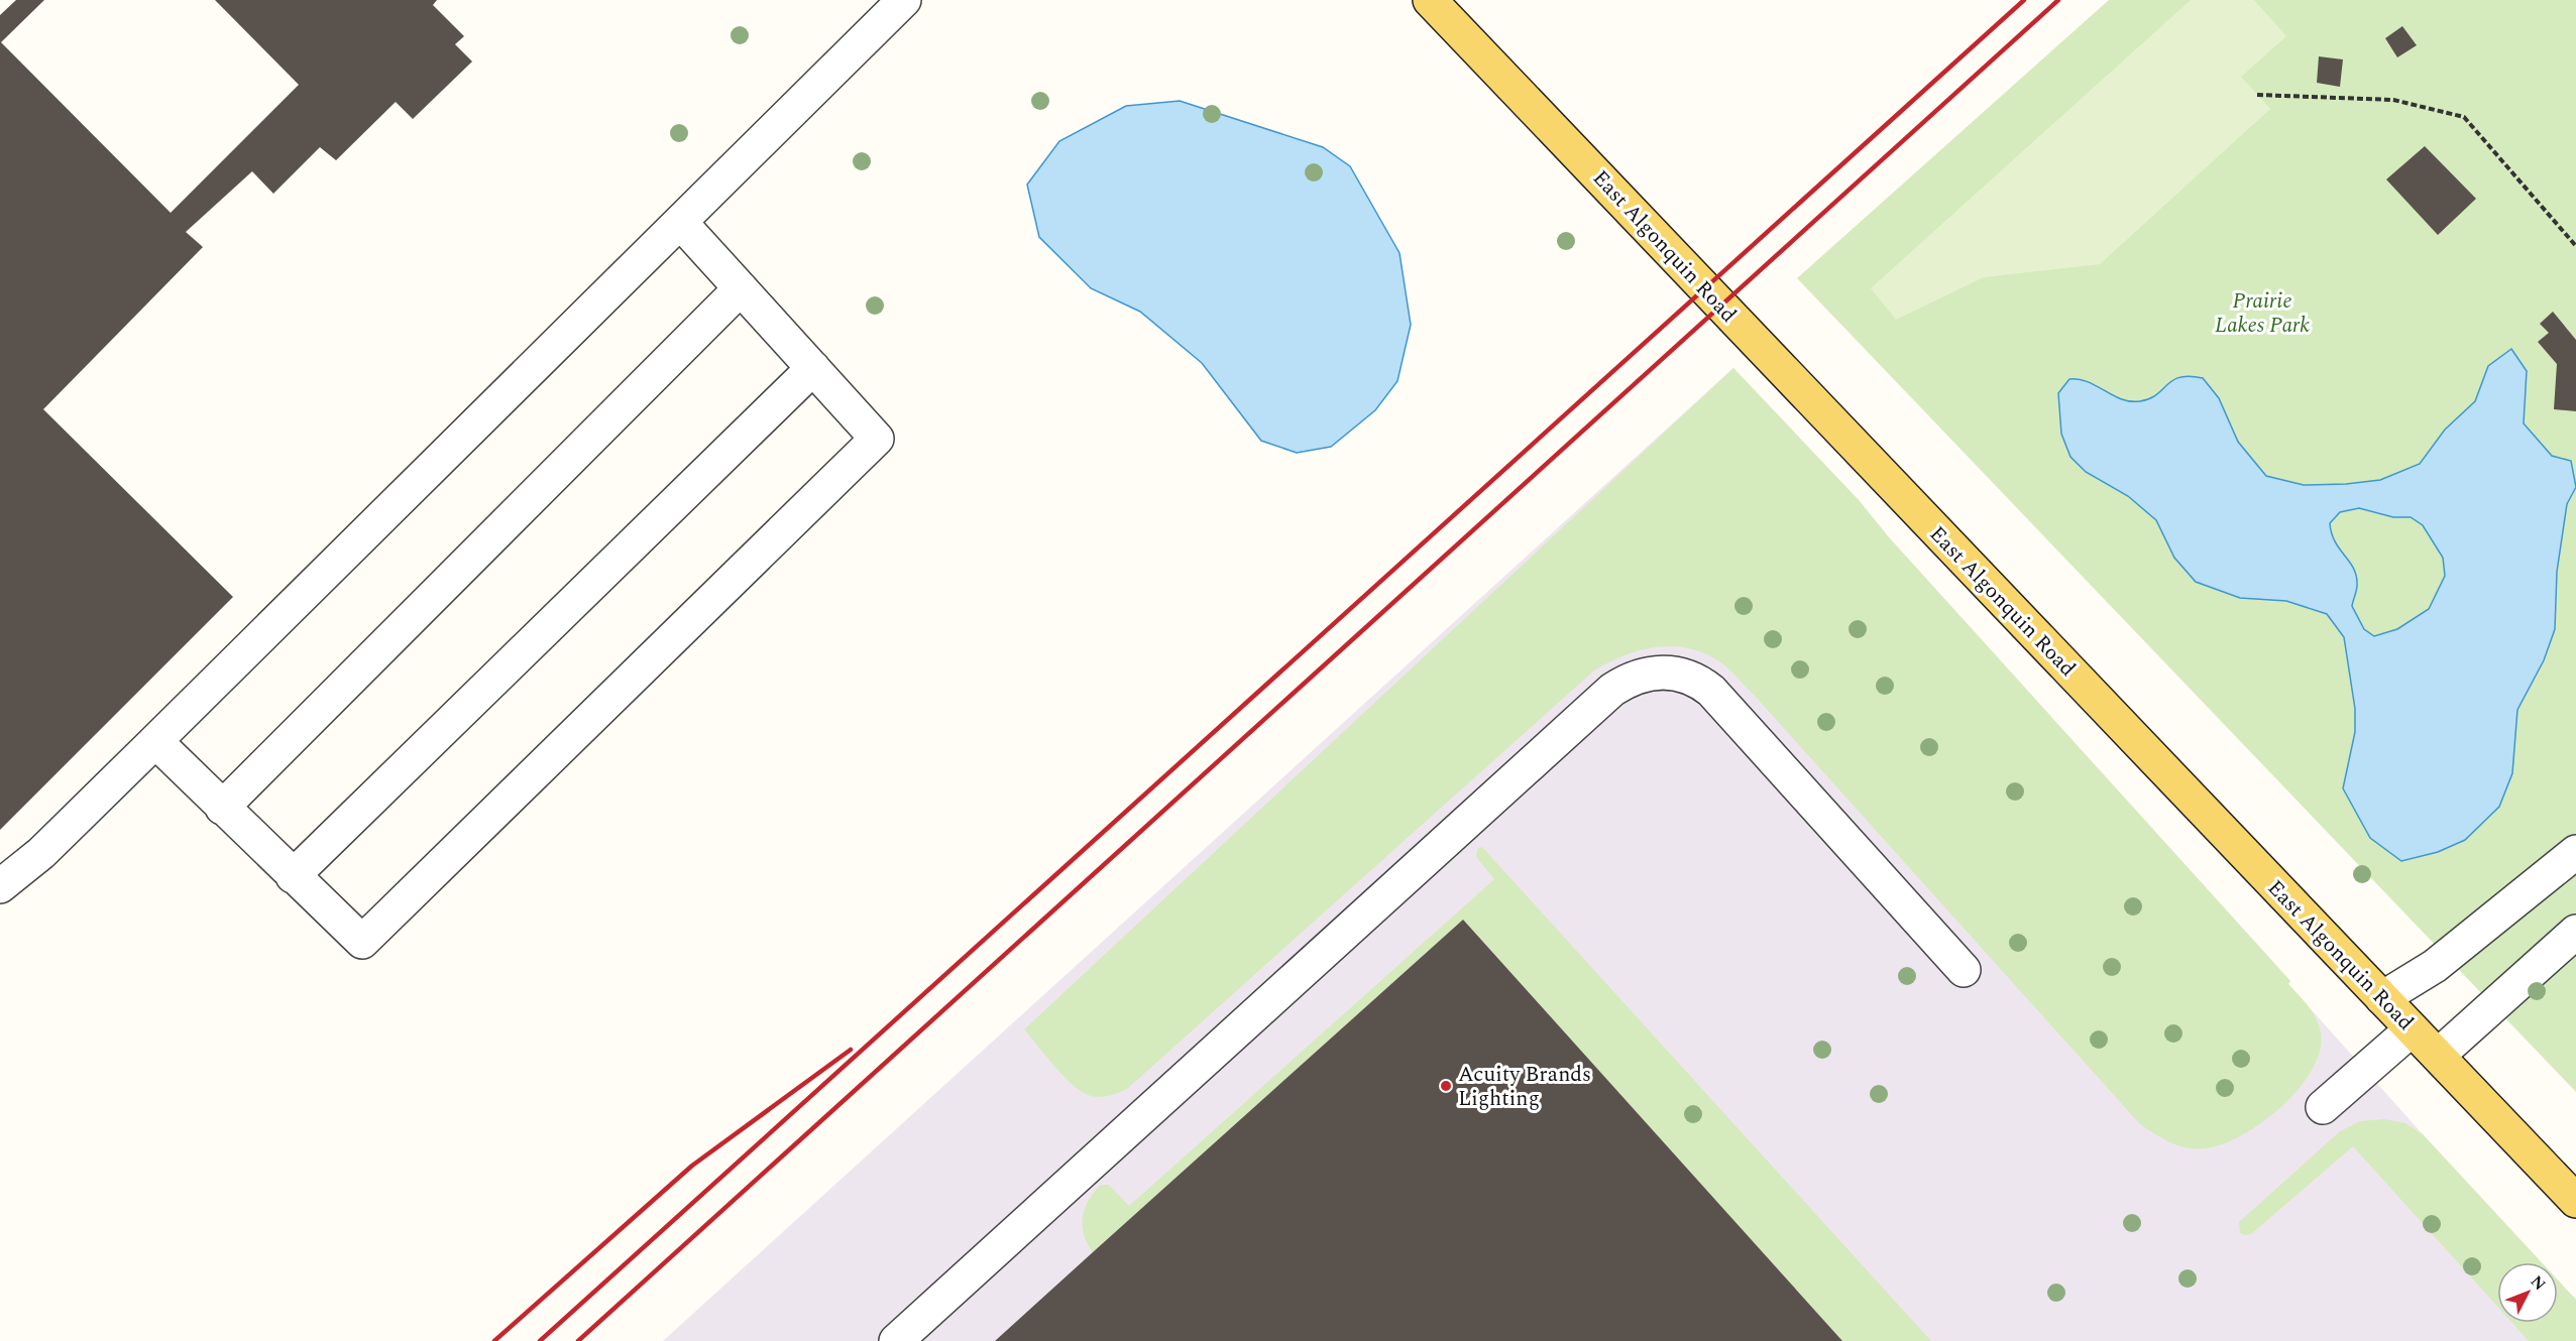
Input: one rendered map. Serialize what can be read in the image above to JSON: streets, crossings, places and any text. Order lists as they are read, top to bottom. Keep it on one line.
{"streets":{"main road":["East Algonquin Road"]},"parks":["Prairie Lakes Park"],"places":["Acuity Brands Lighting"],"north":"top right"}
